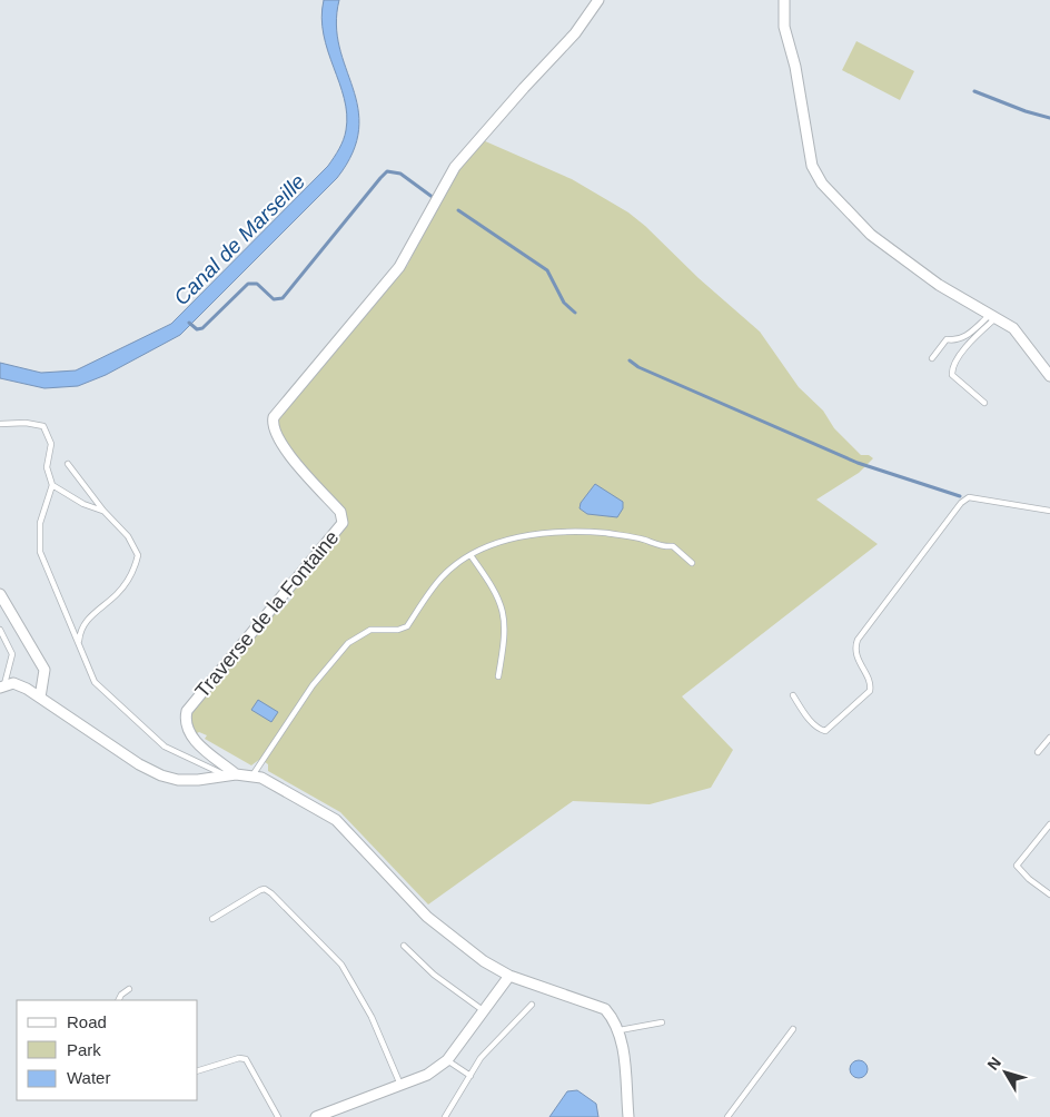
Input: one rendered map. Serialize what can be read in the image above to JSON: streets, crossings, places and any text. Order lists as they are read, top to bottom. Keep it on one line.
{"streets":{"street":["Traverse de la Fontaine"]},"water":["Canal de Marseille"],"legend":["Road","Park","Water"],"north":"top left"}
